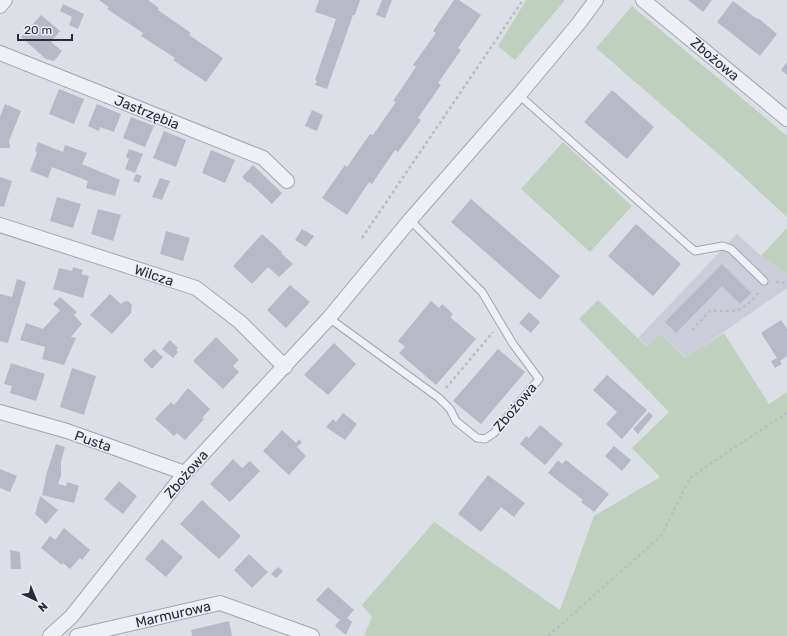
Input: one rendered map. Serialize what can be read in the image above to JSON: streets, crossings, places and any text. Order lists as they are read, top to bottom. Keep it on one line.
{"streets":{"street":["Zbożowa","Jastrzębia","Wilcza","Pusta","Marmurowa"]},"crossings":[["Zbożowa","Wilcza"],["Zbożowa","Pusta"]],"scale_bar":"20 m","north":"bottom right"}
